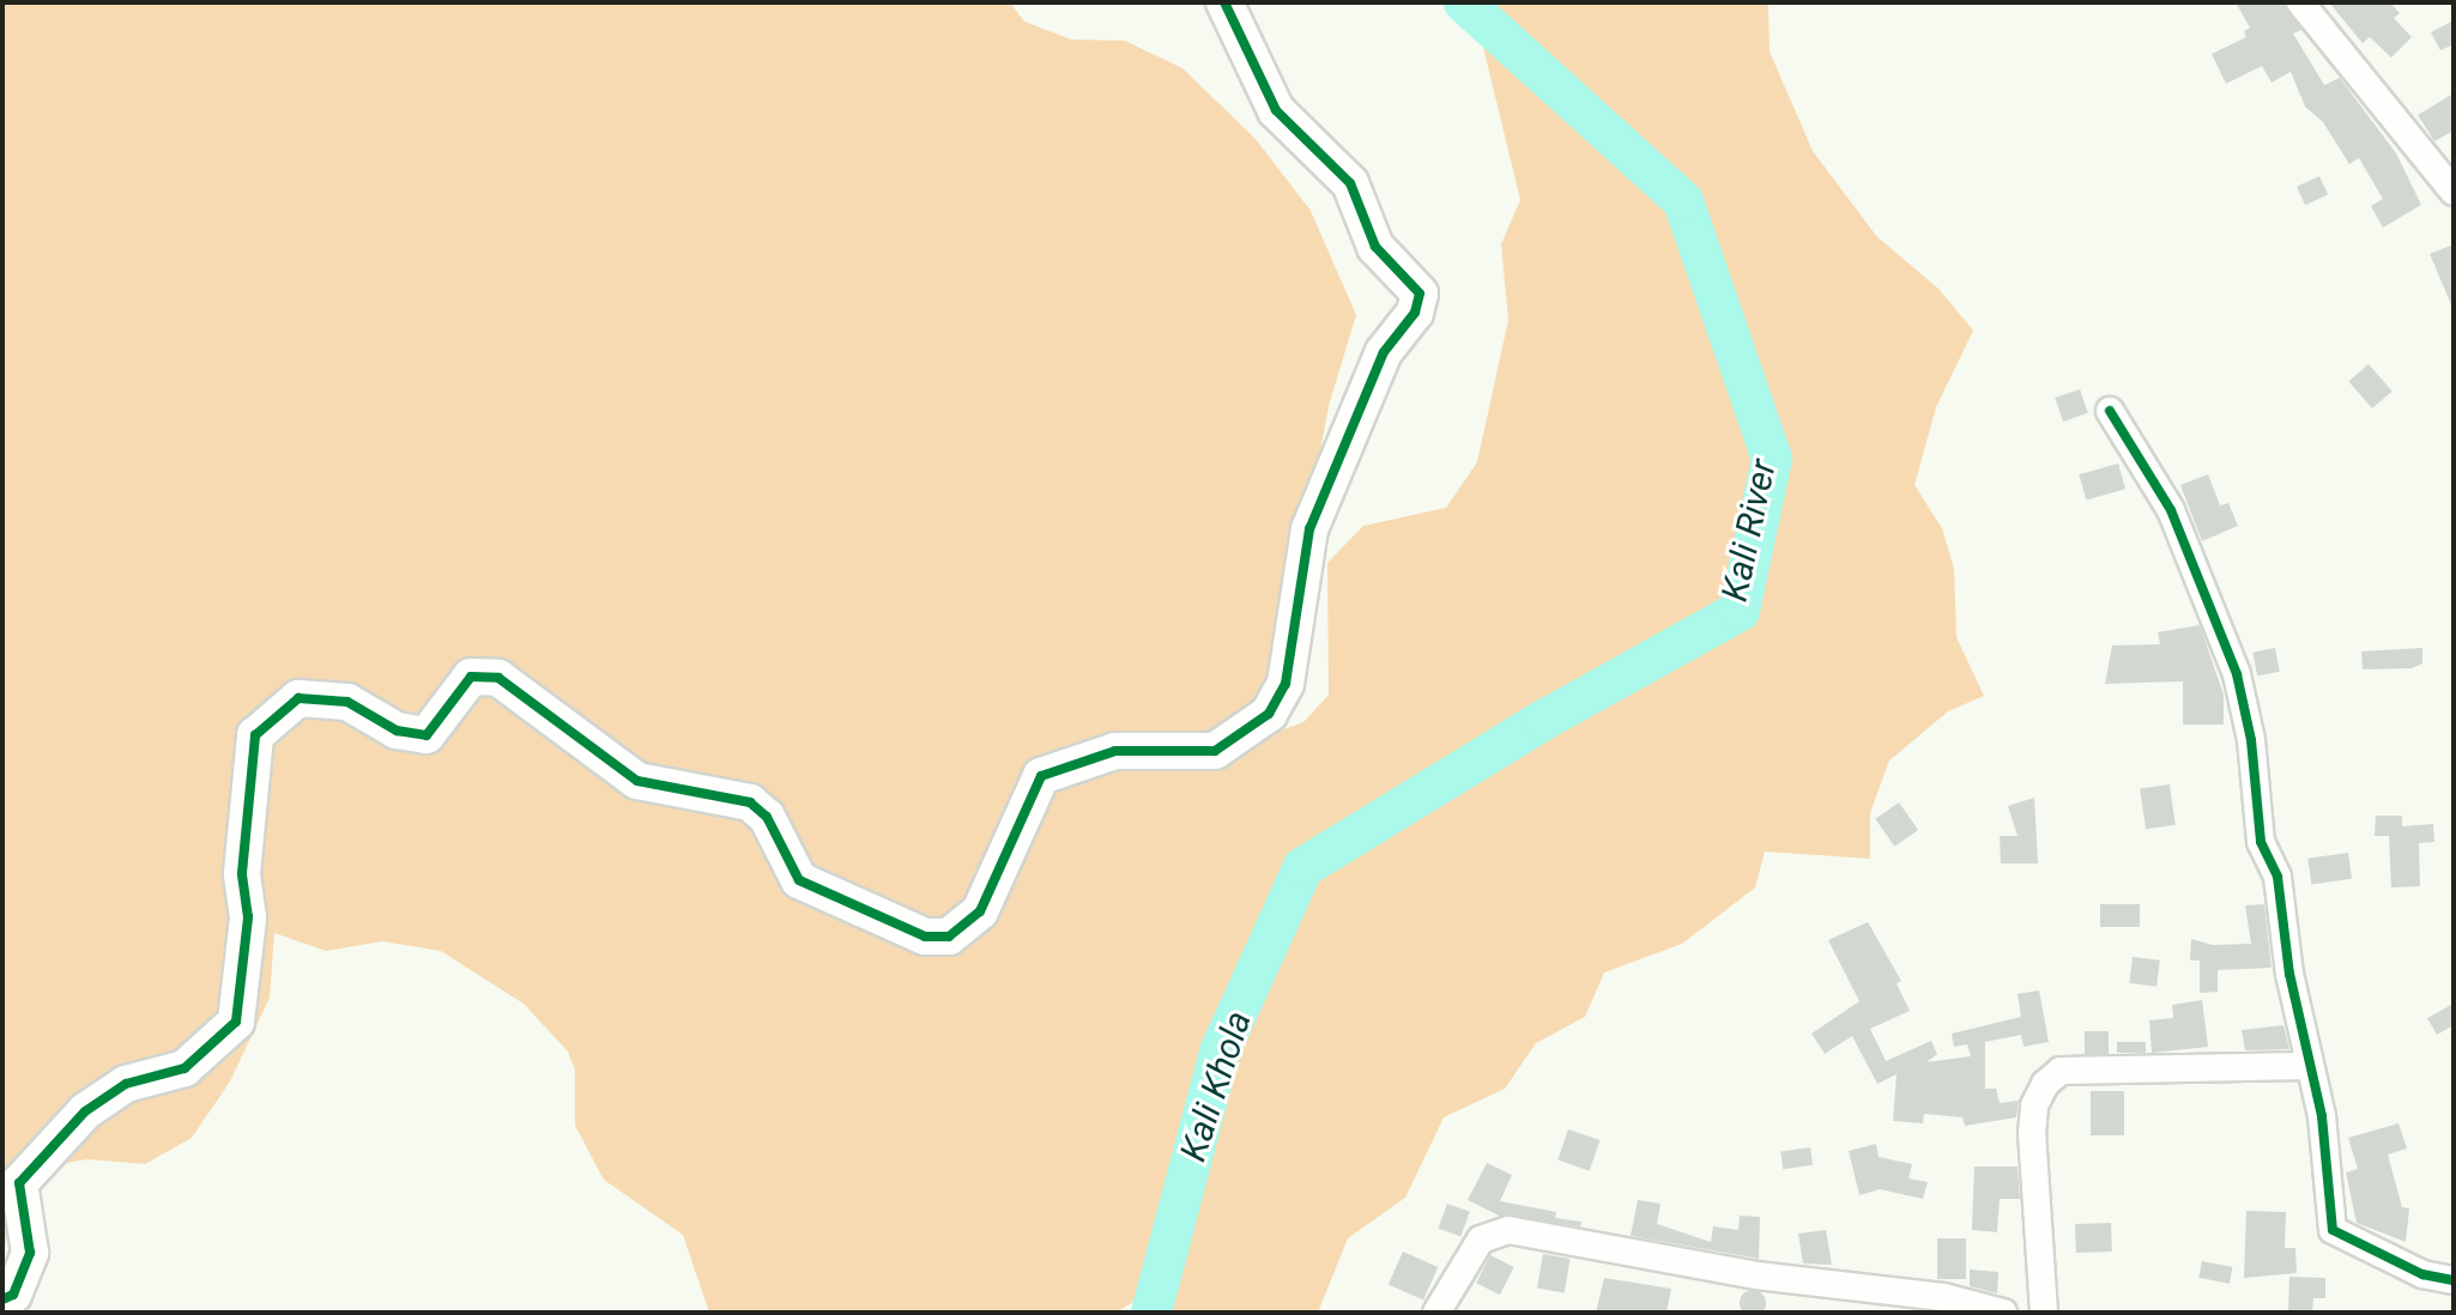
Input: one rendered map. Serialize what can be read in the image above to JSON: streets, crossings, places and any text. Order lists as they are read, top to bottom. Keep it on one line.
{"water":["Kali River","Kali Khola"]}
